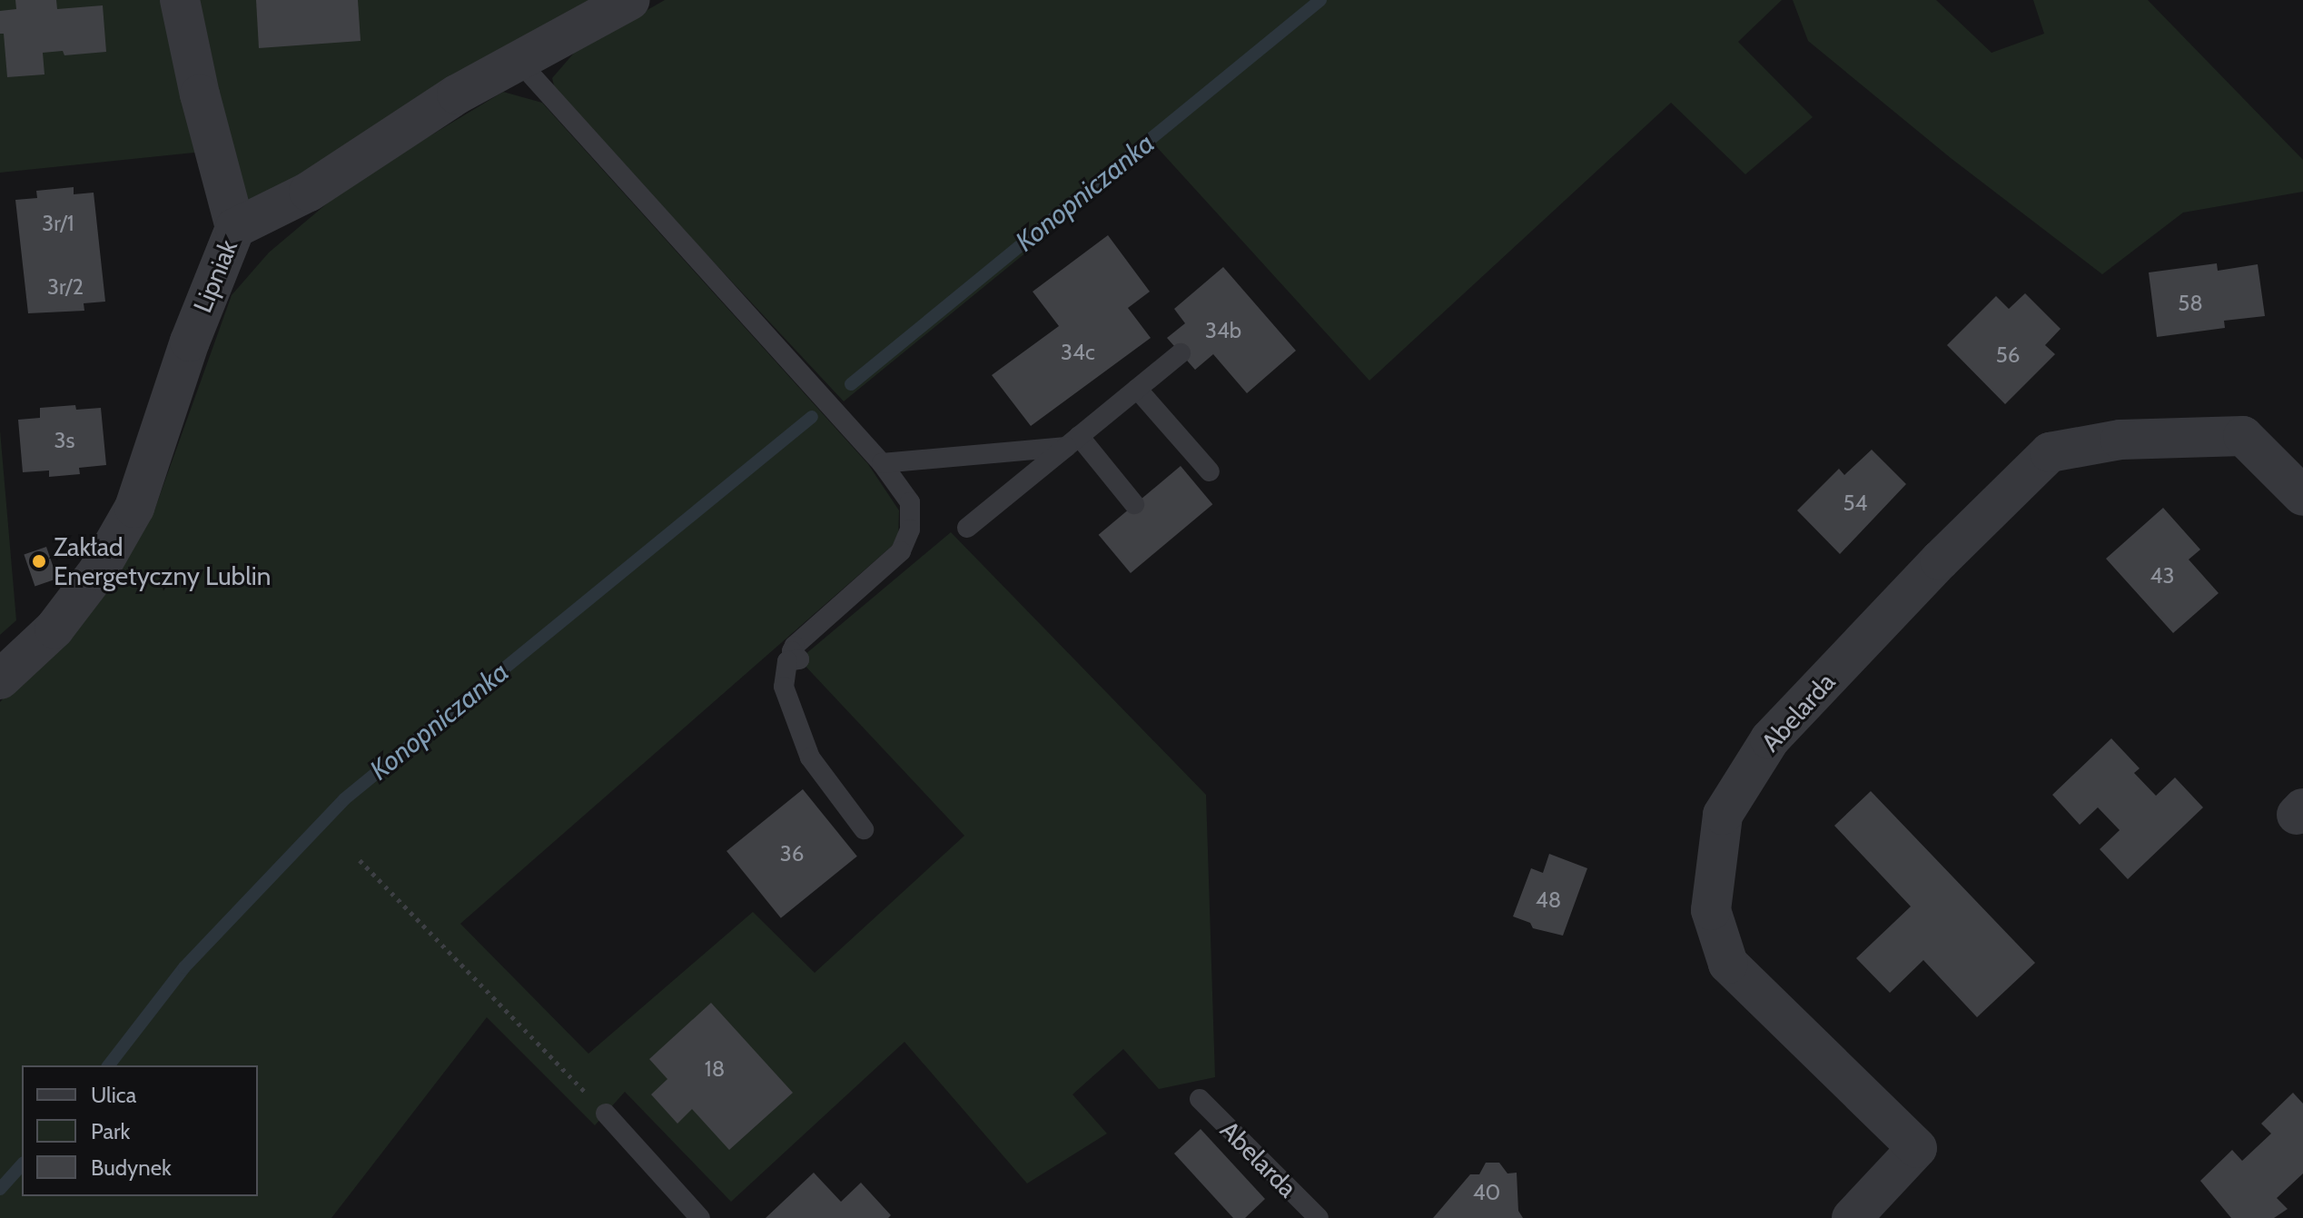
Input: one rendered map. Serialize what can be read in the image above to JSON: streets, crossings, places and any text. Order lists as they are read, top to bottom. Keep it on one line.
{"streets":{"street":["Lipniak","Abelarda"]},"water":["Konopniczanka"],"places":["Zakład Energetyczny Lublin"],"house_numbers":["3r/1","3r/2","58","34b","34c","56","3s","54","43","36","48","18","40"],"legend":["Ulica","Park","Budynek"]}
